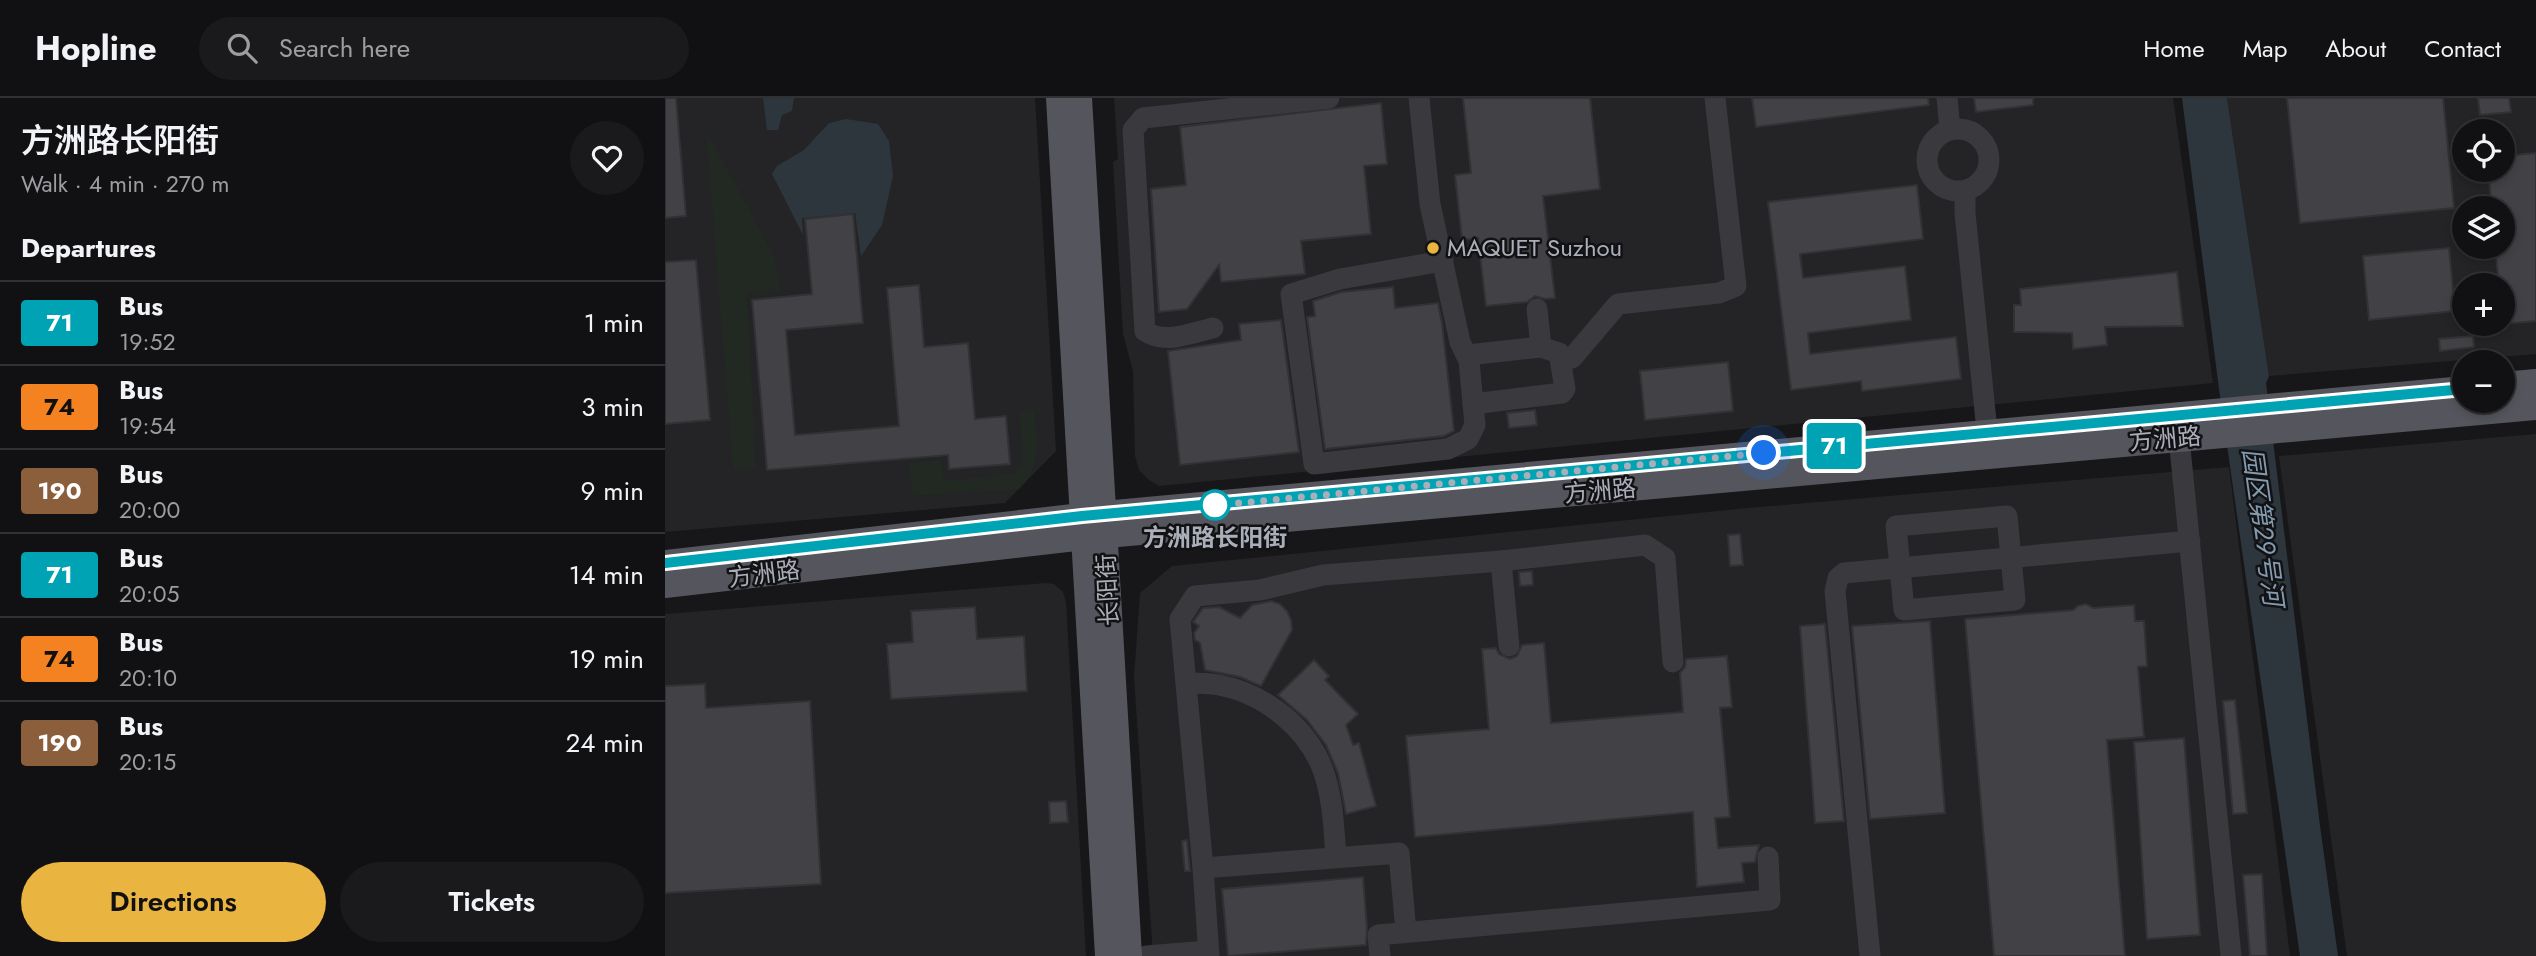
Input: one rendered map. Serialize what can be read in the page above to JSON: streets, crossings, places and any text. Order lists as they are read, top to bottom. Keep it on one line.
{"streets":{"main road":["方洲路","长阳街"]},"crossings":[["方洲路","长阳街"]],"water":["园区第29号河"],"places":["MAQUET Suzhou","方洲路长阳街"],"lines":["bus line 71"],"page":{"header":"Hopline","search":"Search here","nav":["Home","Map","About","Contact"],"heading":[["方洲路长阳街","Walk · 4 min · 270 m"],"Departures"],"on_map":"71","map_buttons":["+","−"],"list":[{"mark":"71","name":"Bus","note":"19:52","value":"1 min"},{"mark":"74","name":"Bus","note":"19:54","value":"3 min"},{"mark":"190","name":"Bus","note":"20:00","value":"9 min"},{"mark":"71","name":"Bus","note":"20:05","value":"14 min"},{"mark":"74","name":"Bus","note":"20:10","value":"19 min"},{"mark":"190","name":"Bus","note":"20:15","value":"24 min"}],"buttons":["Directions","Tickets"]}}
